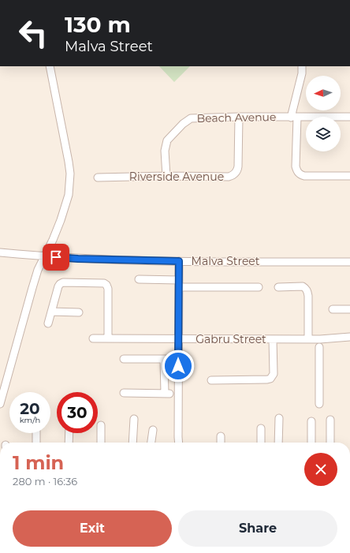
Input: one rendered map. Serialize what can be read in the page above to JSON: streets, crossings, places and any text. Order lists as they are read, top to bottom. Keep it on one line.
{"streets":{"street":["Beach Avenue","Riverside Avenue","Malva Street","Gabru Street"]},"crossings":[["Beach Avenue","Riverside Avenue"]],"north":"left","page":{"turn":["130 m","Malva Street"],"speed":"20 km/h","limit":"30","heading":["1 min","280 m · 16:36"],"buttons":["Exit","Share"]}}
